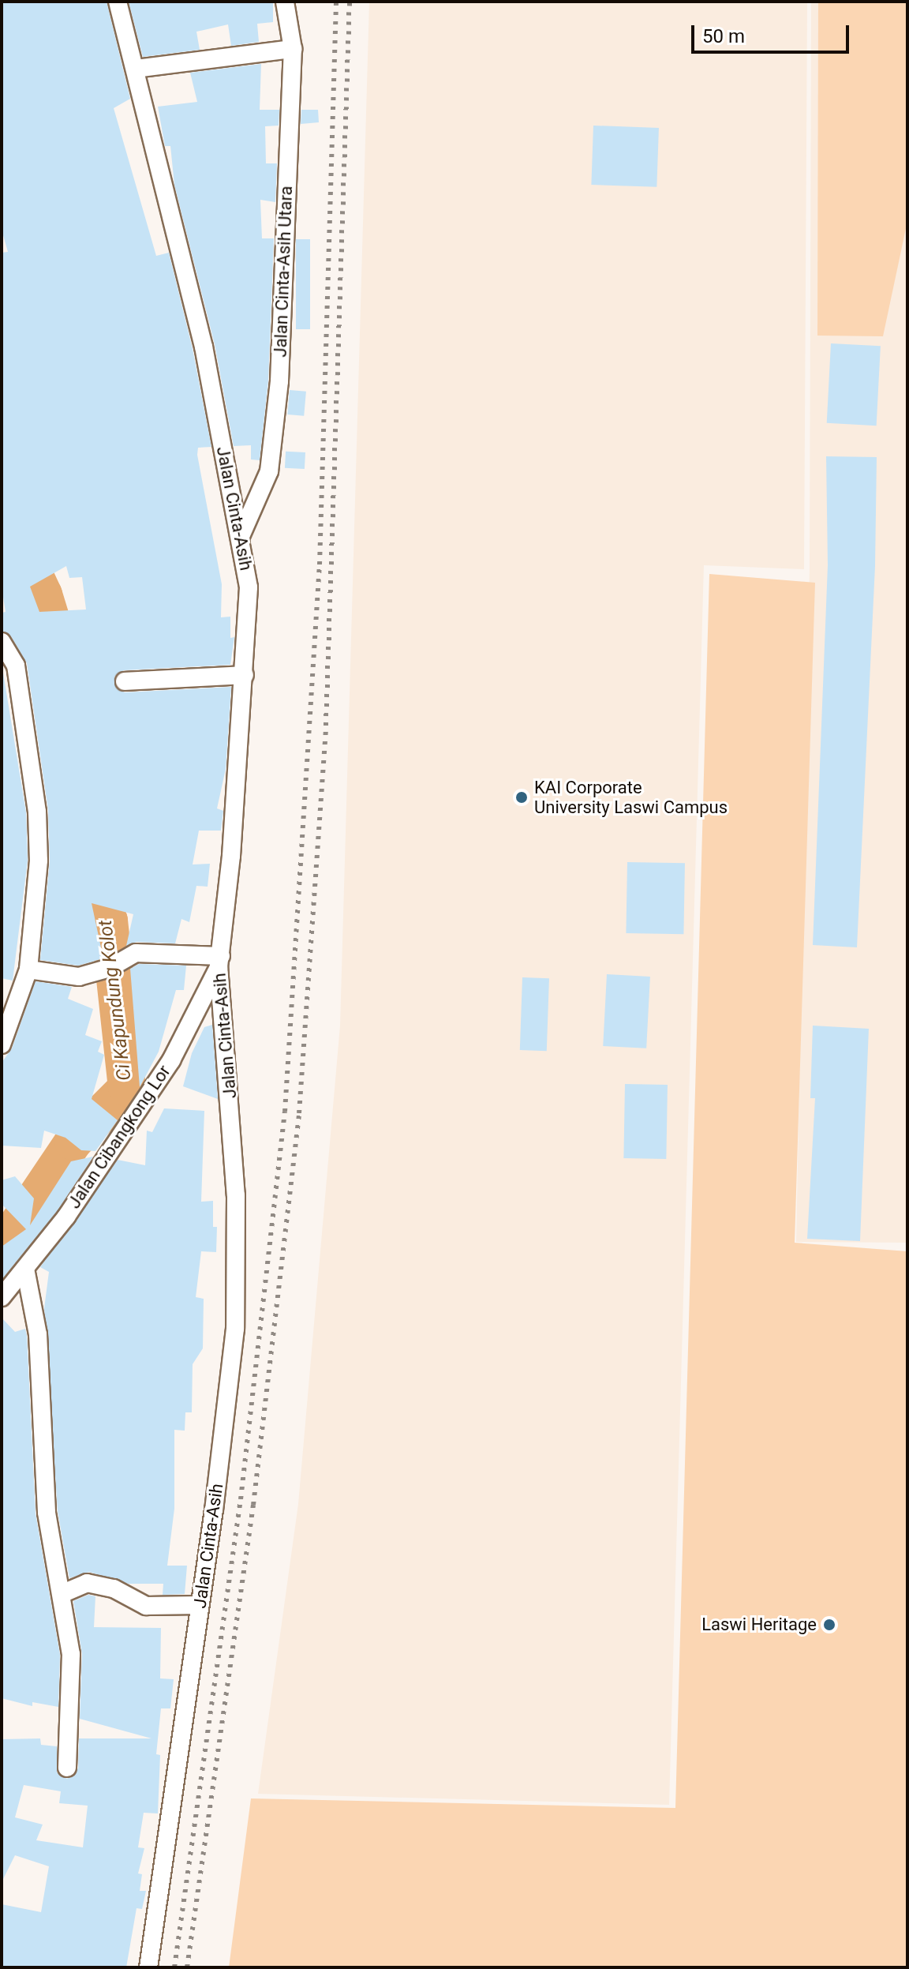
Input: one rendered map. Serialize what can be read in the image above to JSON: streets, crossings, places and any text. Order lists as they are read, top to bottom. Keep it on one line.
{"streets":{"street":["Jalan Cinta-Asih Utara","Jalan Cinta-Asih","Jalan Cibangkong Lor"]},"crossings":[["Jalan Cinta-Asih Utara","Jalan Cinta-Asih"],["Jalan Cinta-Asih","Jalan Cibangkong Lor"]],"water":["Ci Kapundung Kolot"],"places":["KAI Corporate University Laswi Campus","Laswi Heritage"],"scale_bar":"50 m"}
